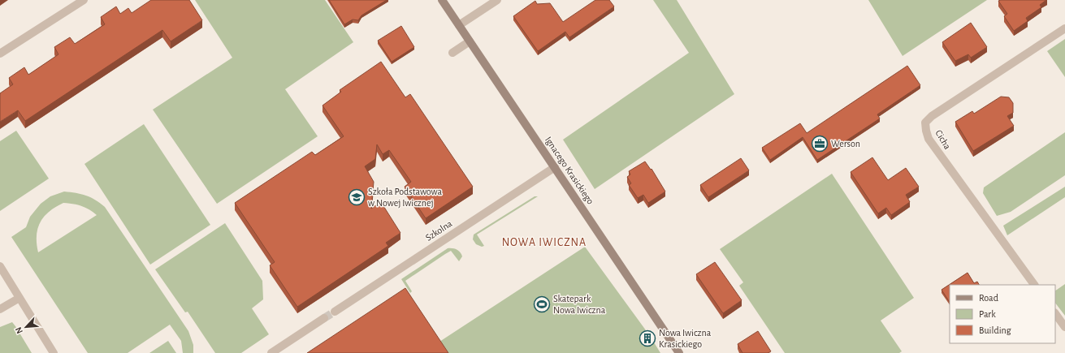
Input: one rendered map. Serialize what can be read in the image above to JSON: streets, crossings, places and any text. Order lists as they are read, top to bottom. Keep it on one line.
{"streets":{"street":["Cicha","Ignacego Krasickiego","Szkolna"]},"crossings":[["Ignacego Krasickiego","Szkolna"]],"districts":["NOWA IWICZNA"],"places":{"office":["Werson"],"school or university":["Szkoła Podstawowa w Nowej Iwicznej"],"sports":["Skatepark Nowa Iwiczna"],"building":["Nowa Iwiczna Krasickiego"]},"legend":["Road","Park","Building"],"north":"bottom left"}
